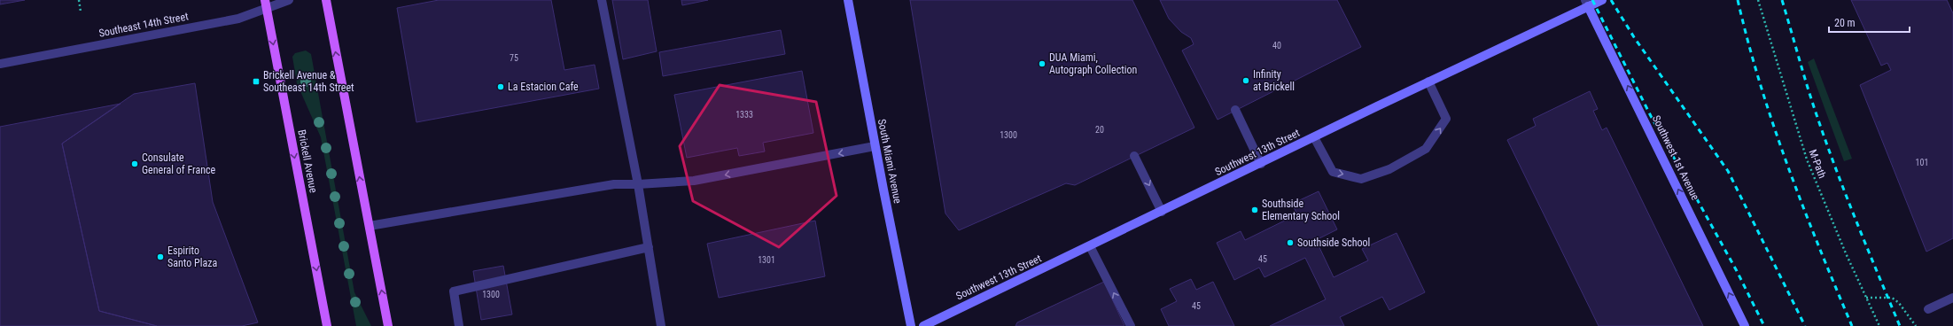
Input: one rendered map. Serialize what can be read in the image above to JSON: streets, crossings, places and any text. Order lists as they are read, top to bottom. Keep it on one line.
{"streets":{"main road":["Southwest 13th Street","Southwest 1st Avenue","Brickell Avenue","South Miami Avenue"],"street":["Southeast 14th Street"],"path":["M-Path"]},"crossings":[["Southeast 14th Street","Brickell Avenue"],["Southwest 13th Street","Southwest 1st Avenue"]],"one_way":["Southwest 1st Avenue"],"places":{"other":["DUA Miami, Autograph Collection","Infinity at Brickell","La Estacion Cafe","Consulate General of France","Southside Elementary School","Southside School","Espirito Santo Plaza"],"transit":["Brickell Avenue & Southeast 14th Street"]},"house_numbers":["40","75","1333","20","1300","101","45","1301","1300","45"],"scale_bar":"20 m"}
